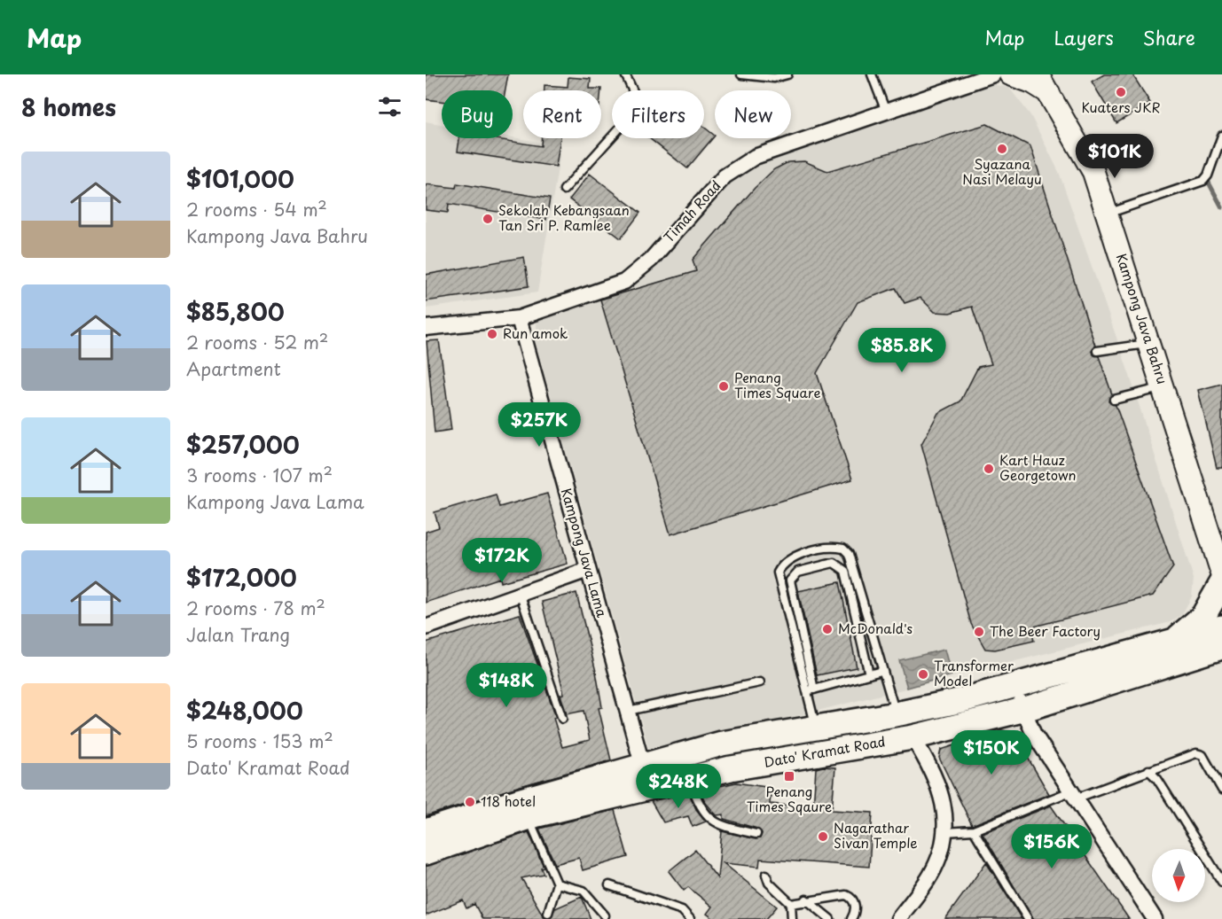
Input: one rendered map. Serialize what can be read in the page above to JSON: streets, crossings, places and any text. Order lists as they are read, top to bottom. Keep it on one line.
{"streets":{"main road":["Dato' Kramat Road"],"street":["Timah Road","Kampong Java Bahru","Kampong Java Lama"]},"crossings":[["Timah Road","Kampong Java Lama"],["Kampong Java Lama","Dato' Kramat Road"]],"places":{"other":["Kuaters JKR","Syazana Nasi Melayu","Sekolah Kebangsaan Tan Sri P. Ramlee","Run amok","Penang Times Square","Kart Hauz Georgetown","McDonald's","The Beer Factory","Transformer Model","118 hotel","Nagarathar Sivan Temple"],"transit":["Penang Times Sqaure"]},"north":"bottom","page":{"header":"Map","nav":["Map","Layers","Share"],"heading":"8 homes","chip":["Buy","Rent","Filters","New"],"price":["$101K","$85.8K","$257K","$172K","$148K","$150K","$248K","$156K"],"list":[{"name":"$101,000","note":"2 rooms · 54 m² · Kampong Java Bahru"},{"name":"$85,800","note":"2 rooms · 52 m² · Apartment"},{"name":"$257,000","note":"3 rooms · 107 m² · Kampong Java Lama"},{"name":"$172,000","note":"2 rooms · 78 m² · Jalan Trang"},{"name":"$248,000","note":"5 rooms · 153 m² · Dato' Kramat Road"}]}}
